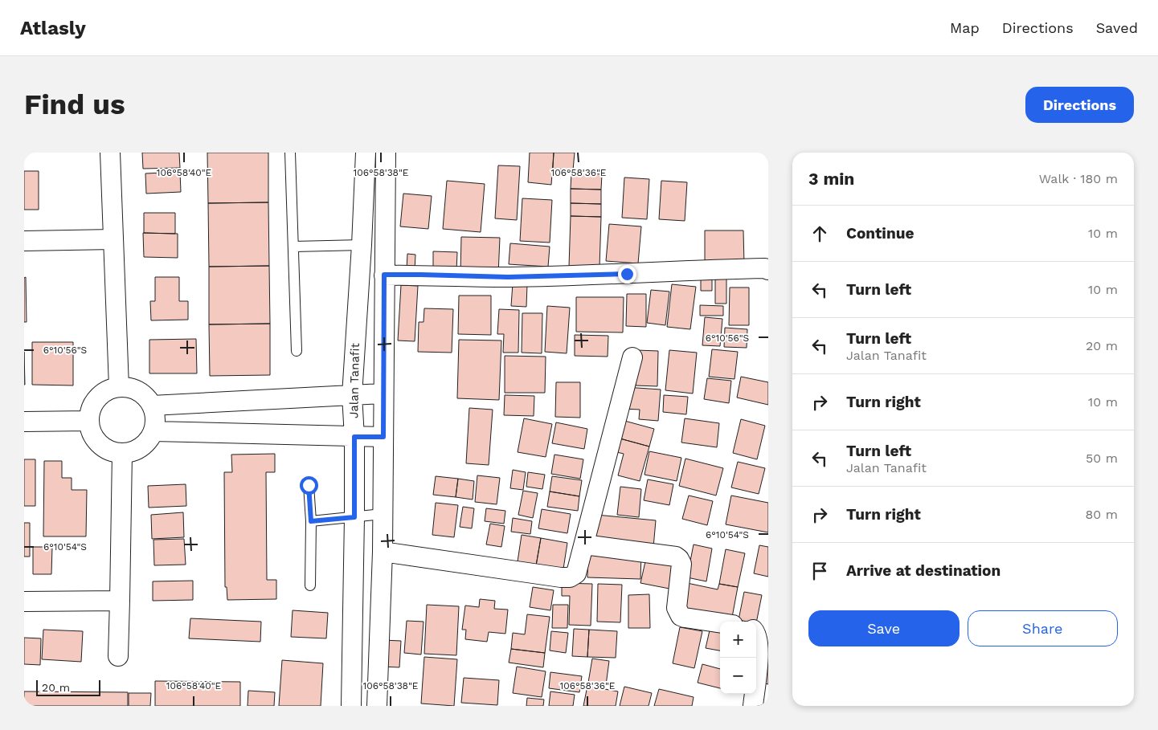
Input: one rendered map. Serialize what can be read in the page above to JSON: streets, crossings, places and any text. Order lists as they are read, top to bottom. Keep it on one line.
{"streets":{"street":["Jalan Tanafit"]},"scale_bar":"20 m","page":{"header":"Atlasly","nav":["Map","Directions","Saved"],"buttons":["Directions",["Save","Share"]],"title":"Find us","heading":["3 min","Walk · 180 m"],"list":[["Continue","10 m"],["Turn left","10 m"],["Turn left","Jalan Tanafit","20 m"],["Turn right","10 m"],["Turn left","Jalan Tanafit","50 m"],["Turn right","80 m"],"Arrive at destination"],"map_buttons":["+","−"],"scale":"20 m"},"coordinates":["106°58'40\"E","106°58'38\"E","106°58'36\"E","6°10'56\"S","6°10'54\"S"]}
